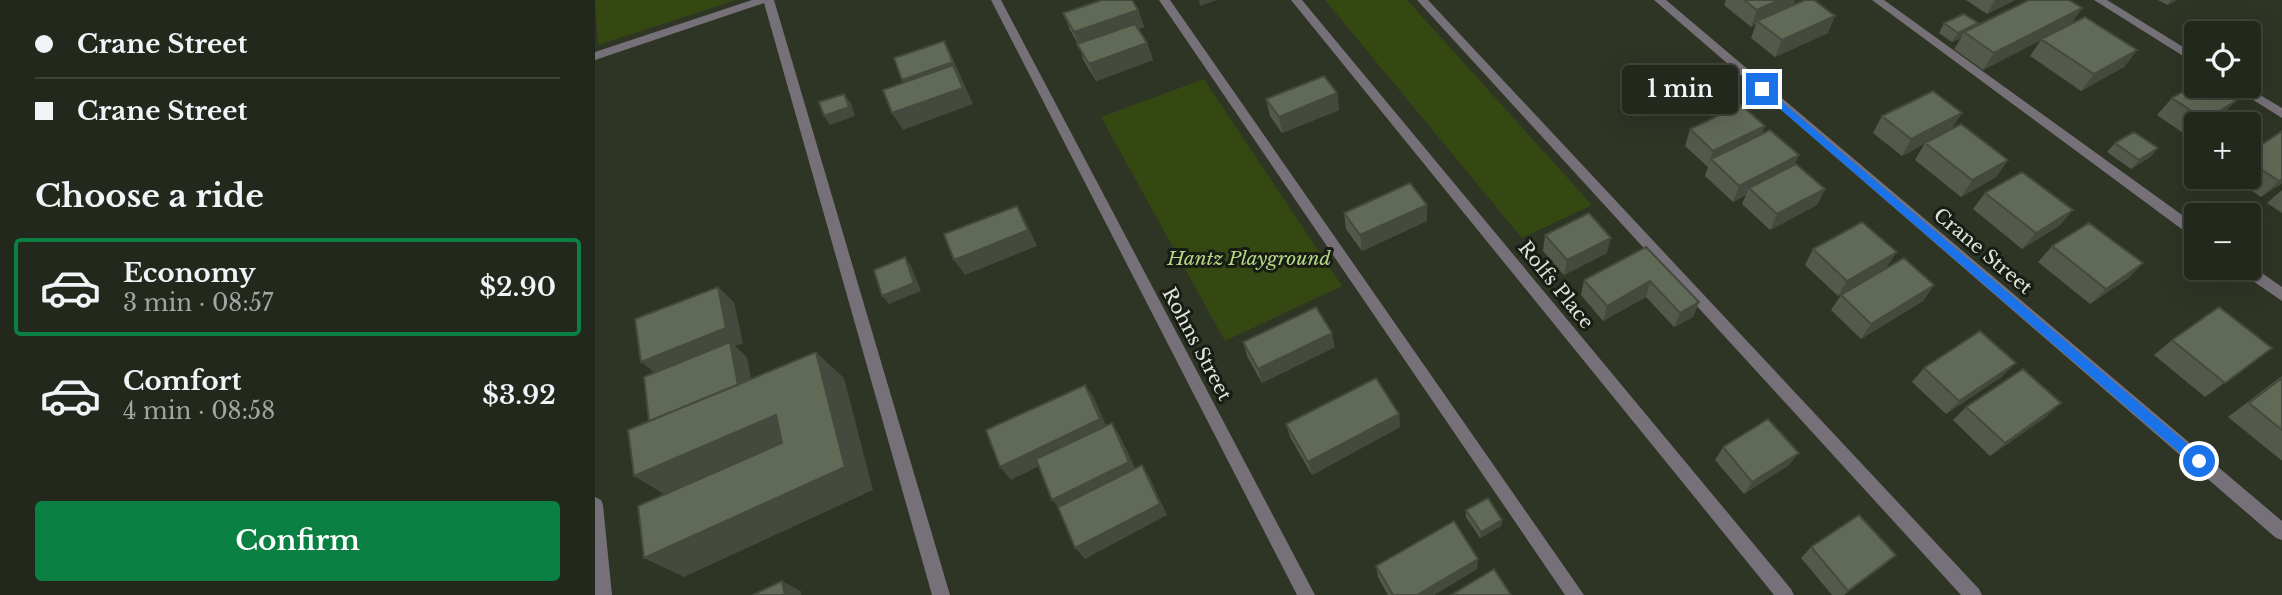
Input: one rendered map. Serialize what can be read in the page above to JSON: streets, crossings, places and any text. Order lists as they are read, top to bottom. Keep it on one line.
{"streets":{"street":["Crane Street","Rolfs Place","Rohns Street"]},"parks":["Hantz Playground"],"page":{"banner":["Crane Street","Crane Street"],"map_buttons":["+","−"],"bubble":"1 min","heading":"Choose a ride","list":[{"name":"Economy","note":"3 min · 08:57","value":"$2.90"},{"name":"Comfort","note":"4 min · 08:58","value":"$3.92"}],"buttons":"Confirm"}}
